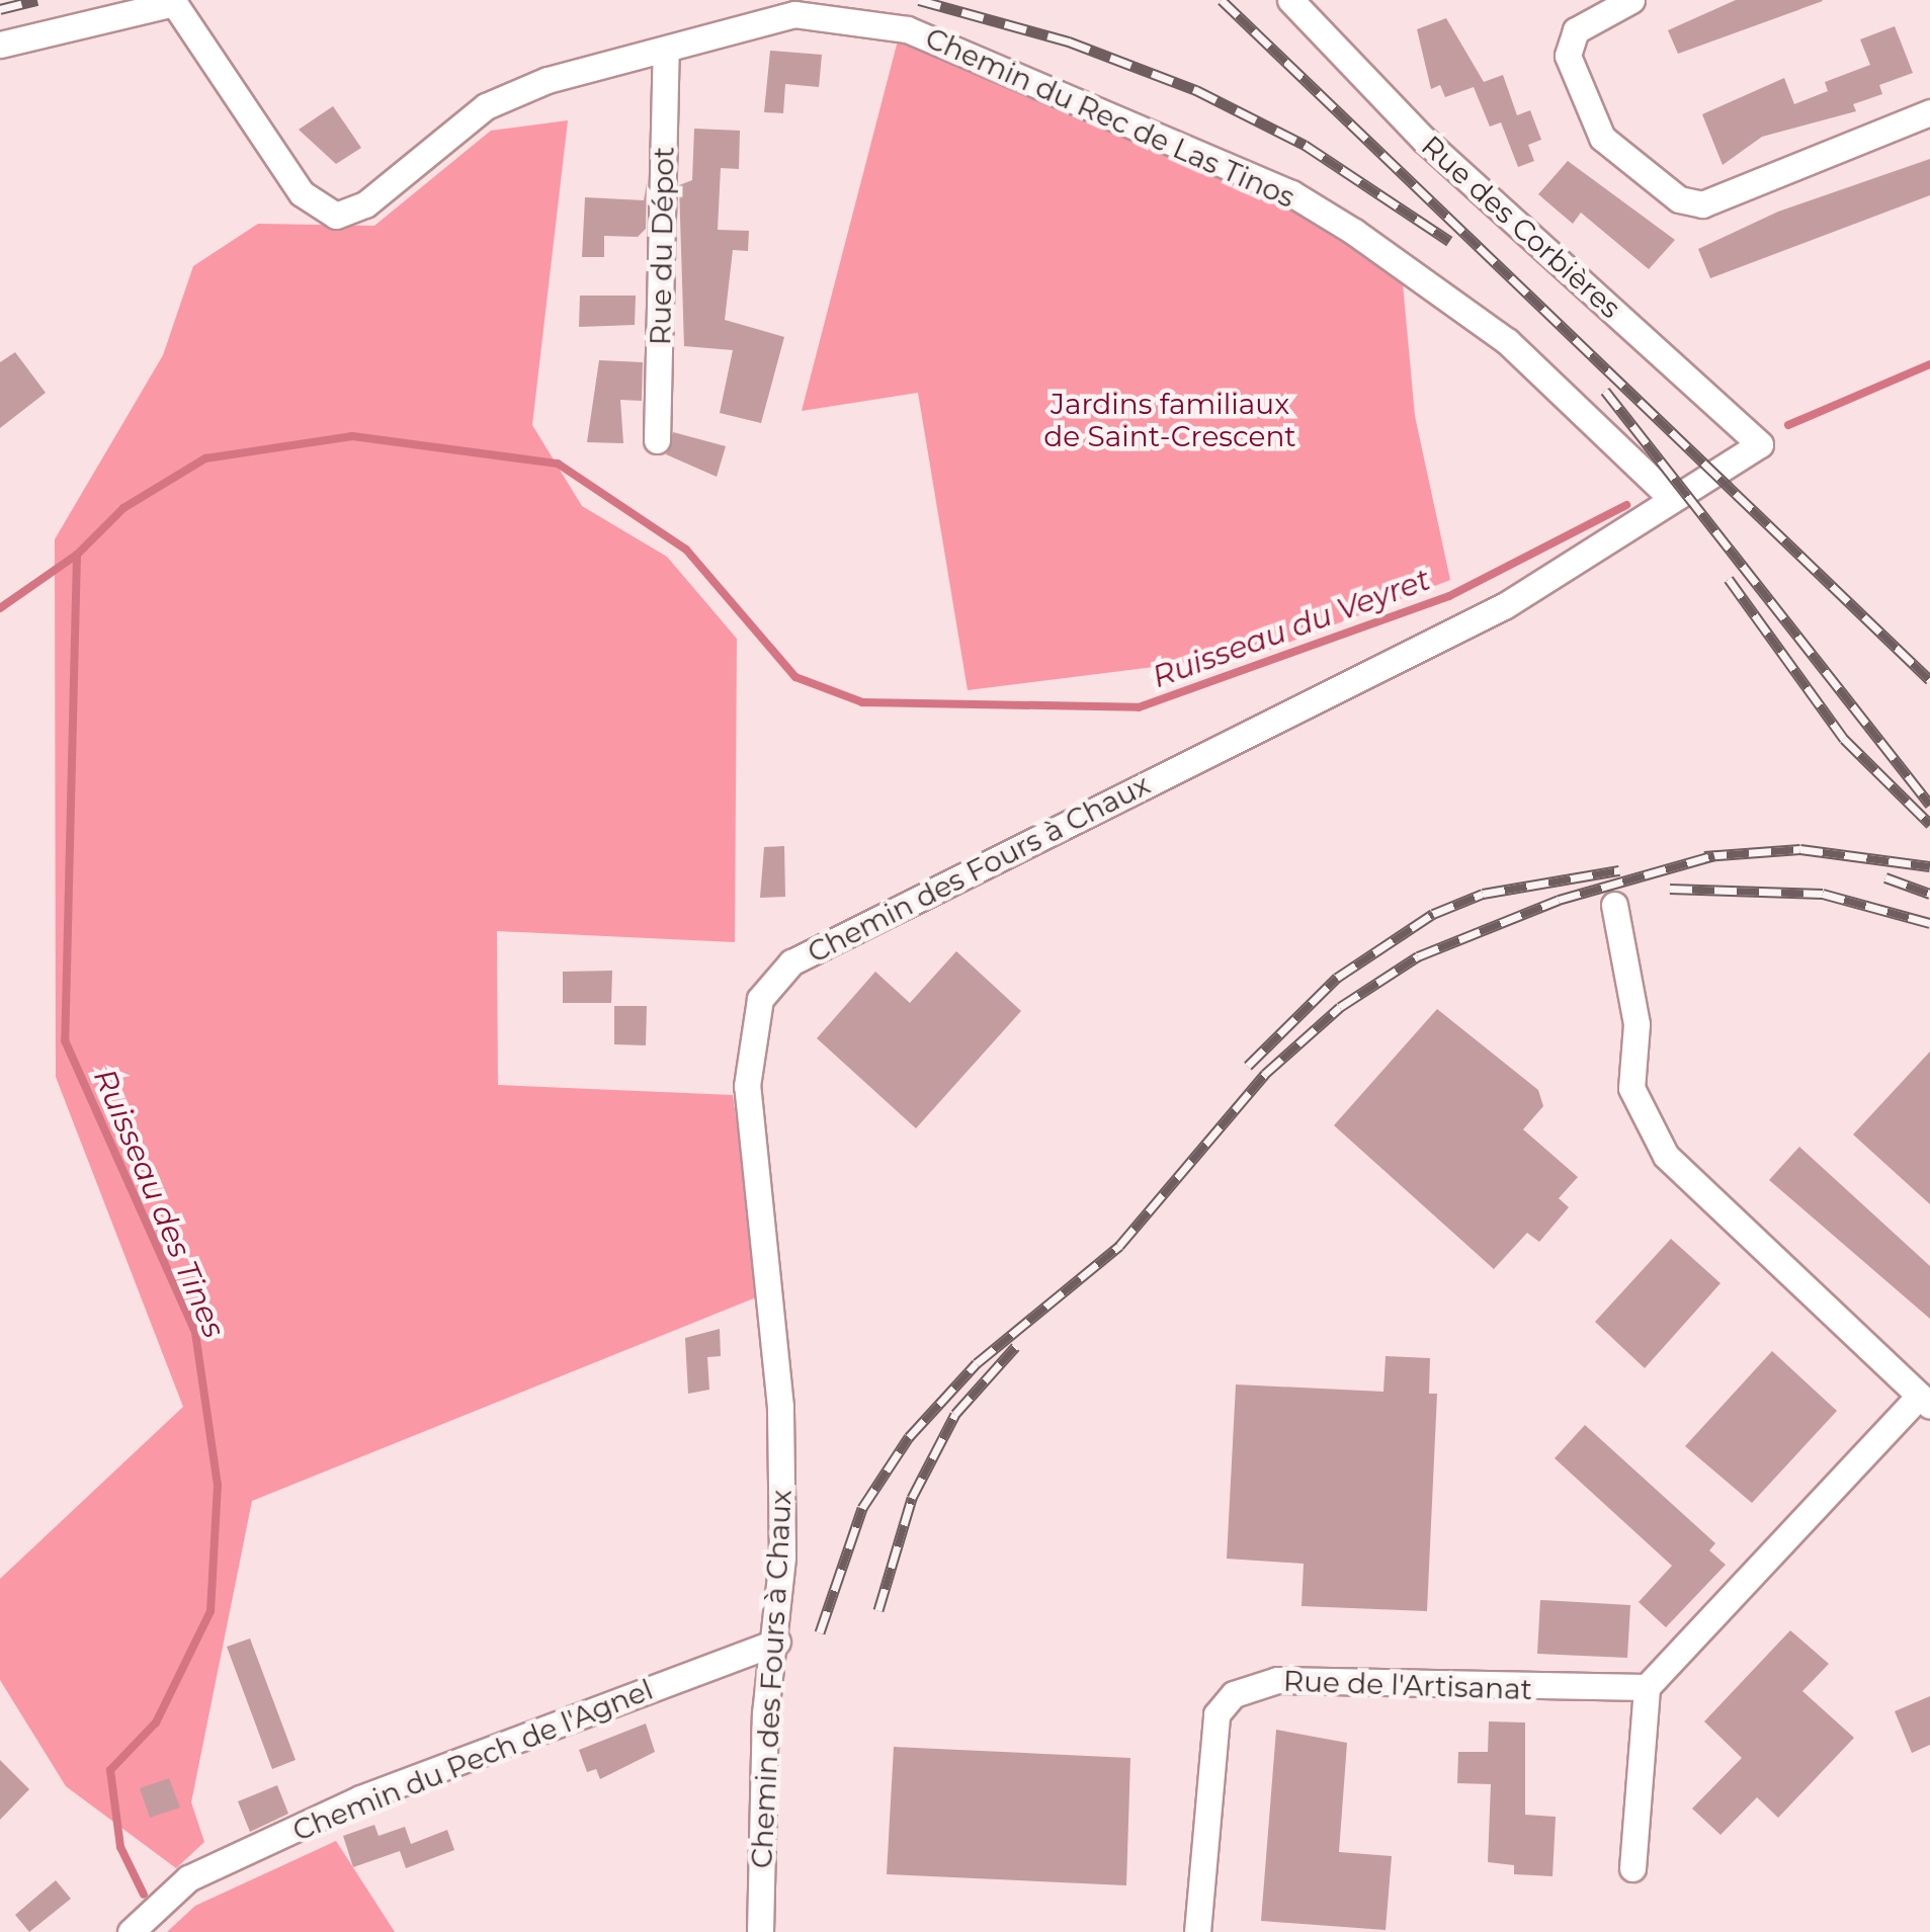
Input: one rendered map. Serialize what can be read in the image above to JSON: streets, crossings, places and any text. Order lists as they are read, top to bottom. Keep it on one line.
{"streets":{"street":["Chemin du Rec de Las Tinos","Rue des Corbières","Rue du Dépot","Chemin des Fours à Chaux","Rue de l'Artisanat","Chemin du Pech de l'Agnel"]},"crossings":[["Chemin du Rec de Las Tinos","Rue du Dépot"],["Chemin du Rec de Las Tinos","Chemin des Fours à Chaux"],["Rue des Corbières","Chemin des Fours à Chaux"],["Chemin des Fours à Chaux","Chemin du Pech de l'Agnel"]],"water":["Ruisseau du Veyret","Ruisseau des Tines"],"parks":["Jardins familiaux de Saint-Crescent"]}
